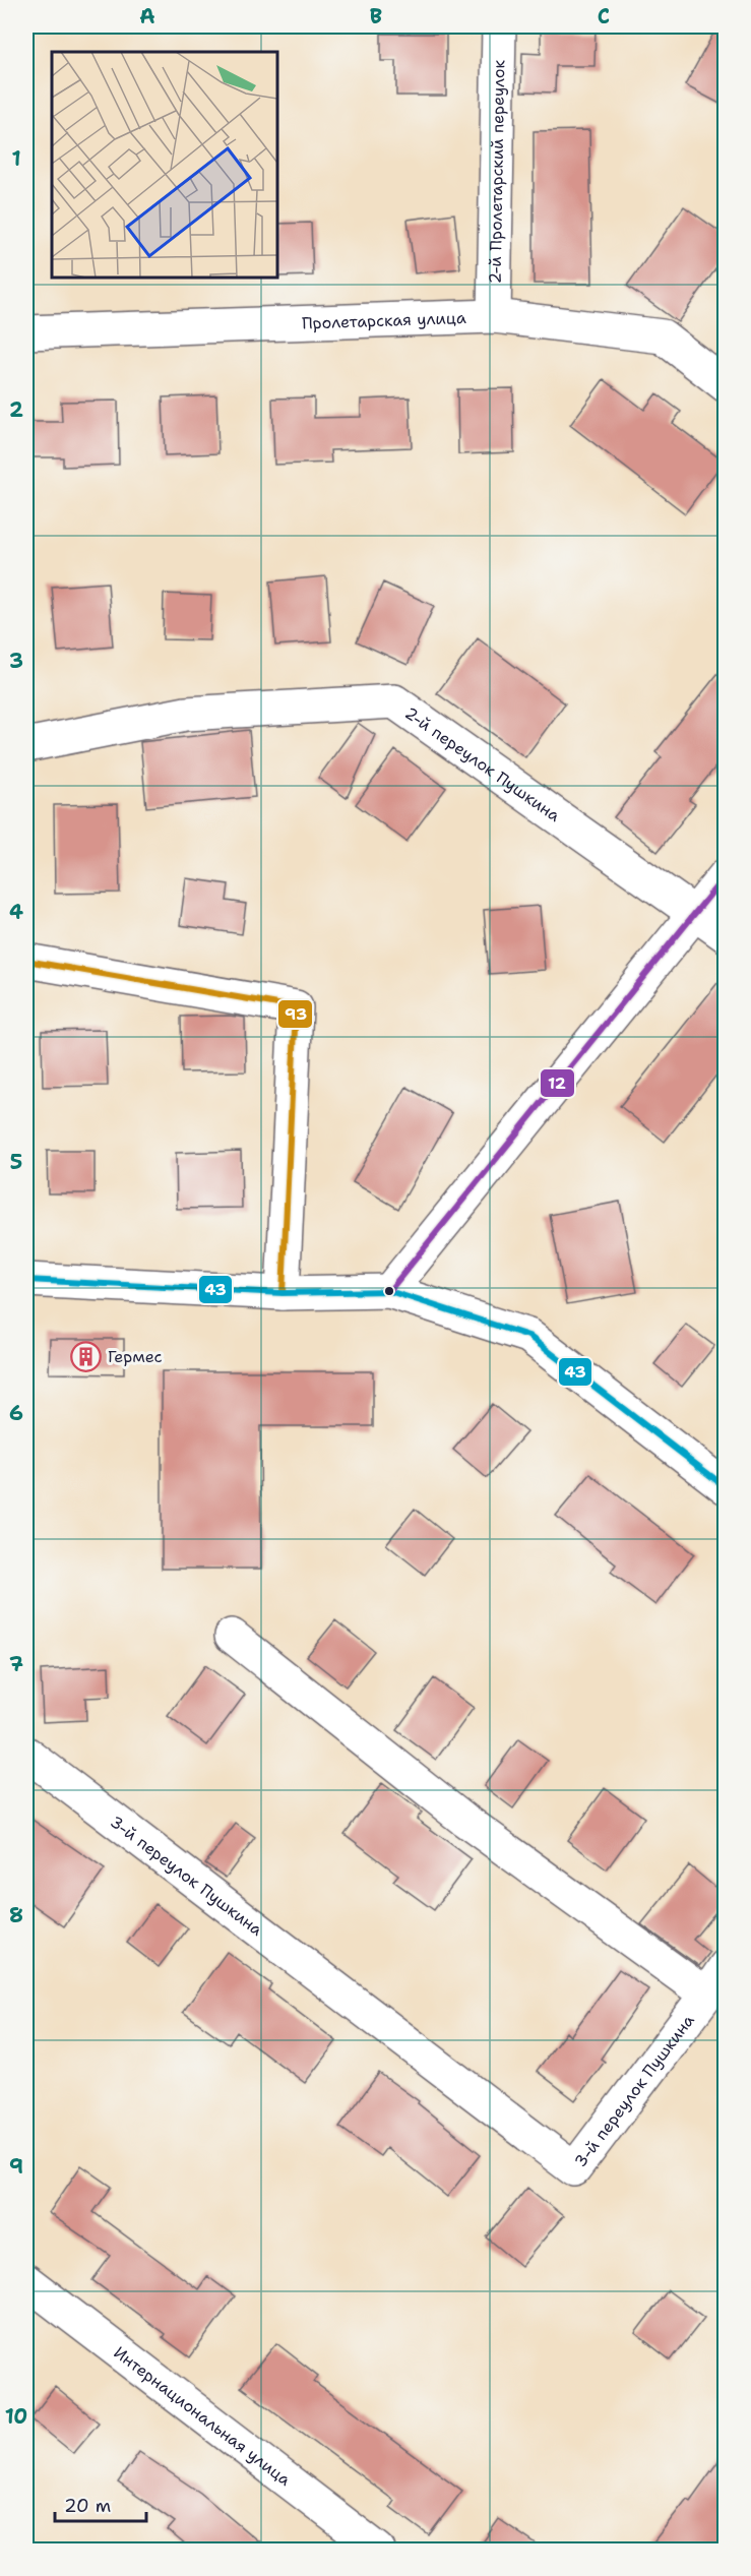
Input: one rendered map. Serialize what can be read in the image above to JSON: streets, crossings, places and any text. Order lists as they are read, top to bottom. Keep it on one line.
{"streets":{"street":["2-й Пролетарский переулок","Пролетарская улица","2-й переулок Пушкина","3-й переулок Пушкина","Интернациональная улица"]},"crossings":[["2-й Пролетарский переулок","Пролетарская улица"]],"places":{"building":["Гермес"]},"lines":["transit line 12","transit line 93","transit line 43"],"scale_bar":"20 m","grid":{"columns":["A","B","C"],"rows":["1","2","3","4","5","6","7","8","9","10"]}}
